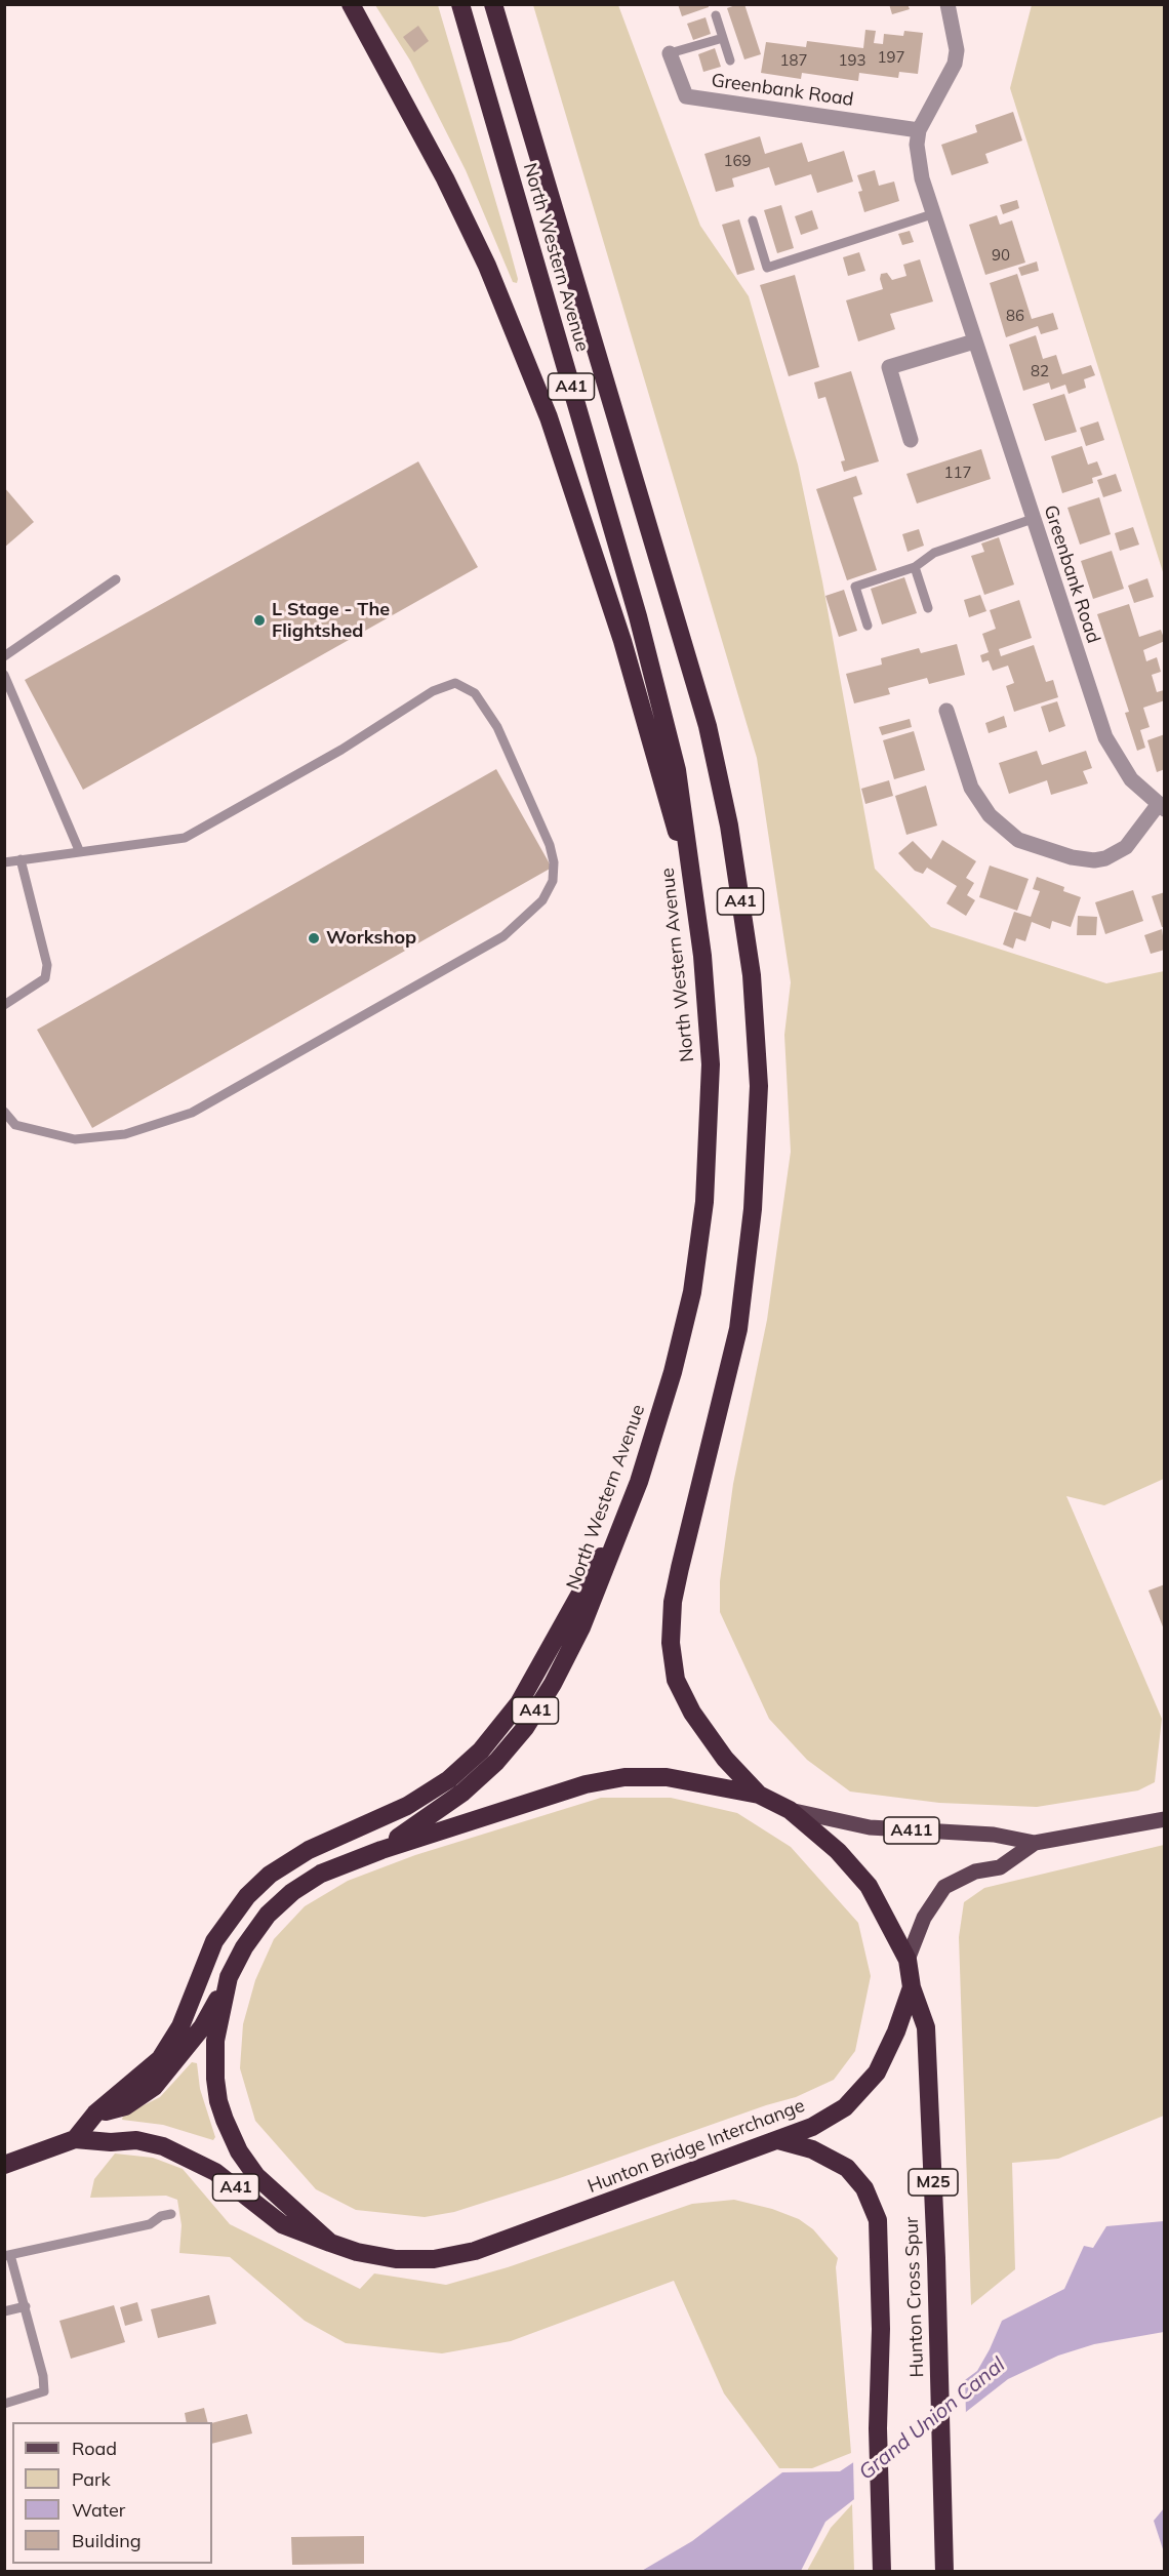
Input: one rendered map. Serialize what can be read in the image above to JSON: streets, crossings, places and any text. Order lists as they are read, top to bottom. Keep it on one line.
{"streets":{"highway":["North Western Avenue","A41","Hunton Bridge Interchange","M25","Hunton Cross Spur"],"main road":["A411"],"street":["Greenbank Road"]},"crossings":[["North Western Avenue","Hunton Bridge Interchange"],["A41","Hunton Bridge Interchange"],["A411","Hunton Bridge Interchange"],["Hunton Bridge Interchange","Hunton Cross Spur"]],"water":["Grand Union Canal"],"places":["L Stage - The Flightshed","Workshop"],"house_numbers":["197","187","193","169","90","86","82","117"],"legend":["Road","Park","Water","Building"]}
